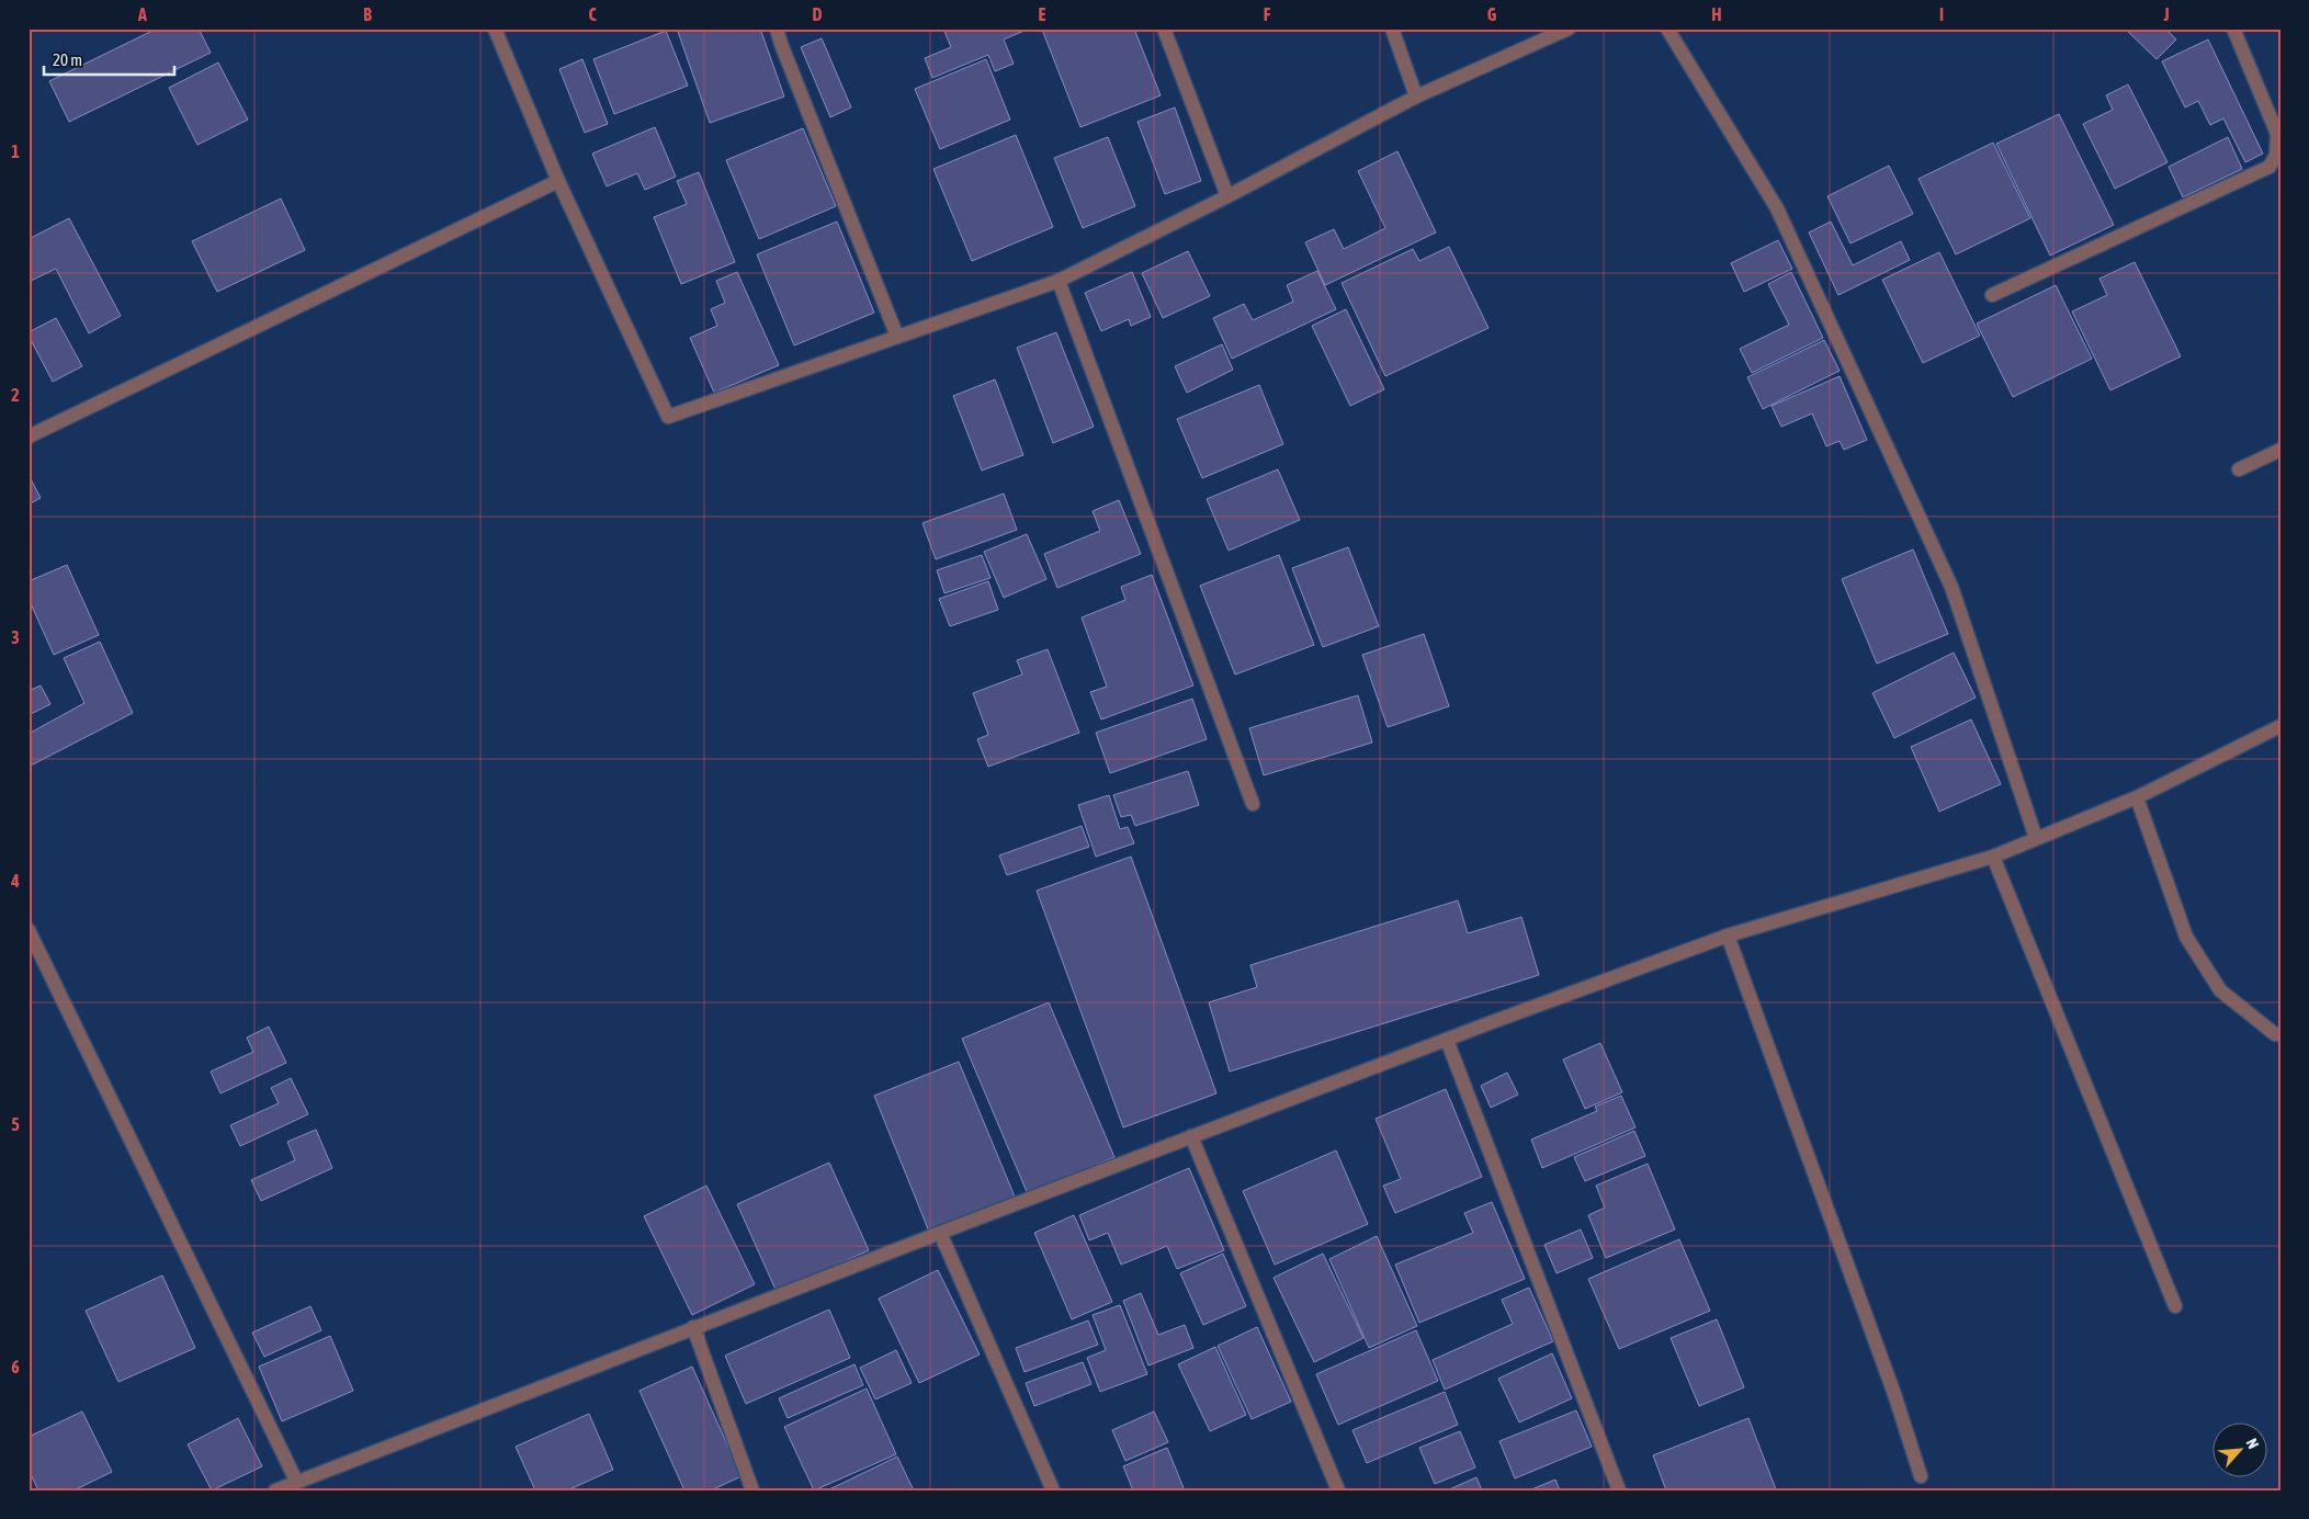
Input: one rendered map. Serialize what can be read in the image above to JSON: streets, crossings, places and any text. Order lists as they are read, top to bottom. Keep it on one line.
{"scale_bar":"20 m","north":"top right","grid":{"columns":["A","B","C","D","E","F","G","H","I","J"],"rows":["1","2","3","4","5","6"]}}
